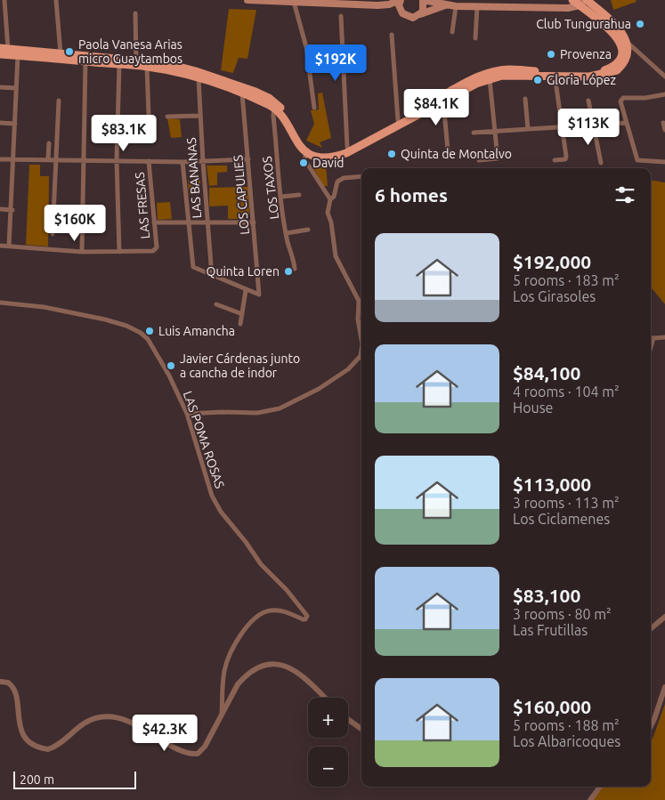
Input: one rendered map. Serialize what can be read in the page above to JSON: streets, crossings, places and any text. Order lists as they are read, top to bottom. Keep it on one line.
{"streets":{"street":["LAS BANANAS","LOS TAXOS","LOS CAPULIES","LAS FRESAS","LAS POMA ROSAS"]},"places":["Club Tungurahua","Paola Vanesa Arias micro Guaytambos","Provenza","Gloria López","Quinta de Montalvo","David","Quinta Loren","Luis Amancha","Javier Cárdenas junto a cancha de indor"],"scale_bar":"200 m","page":{"price":["$192K","$84.1K","$113K","$83.1K","$160K","$42.3K"],"heading":"6 homes","list":[{"name":"$192,000","note":"5 rooms · 183 m² · Los Girasoles"},{"name":"$84,100","note":"4 rooms · 104 m² · House"},{"name":"$113,000","note":"3 rooms · 113 m² · Los Ciclamenes"},{"name":"$83,100","note":"3 rooms · 80 m² · Las Frutillas"},{"name":"$160,000","note":"5 rooms · 188 m² · Los Albaricoques"}],"map_buttons":["+","−"],"scale":"200 m"}}
